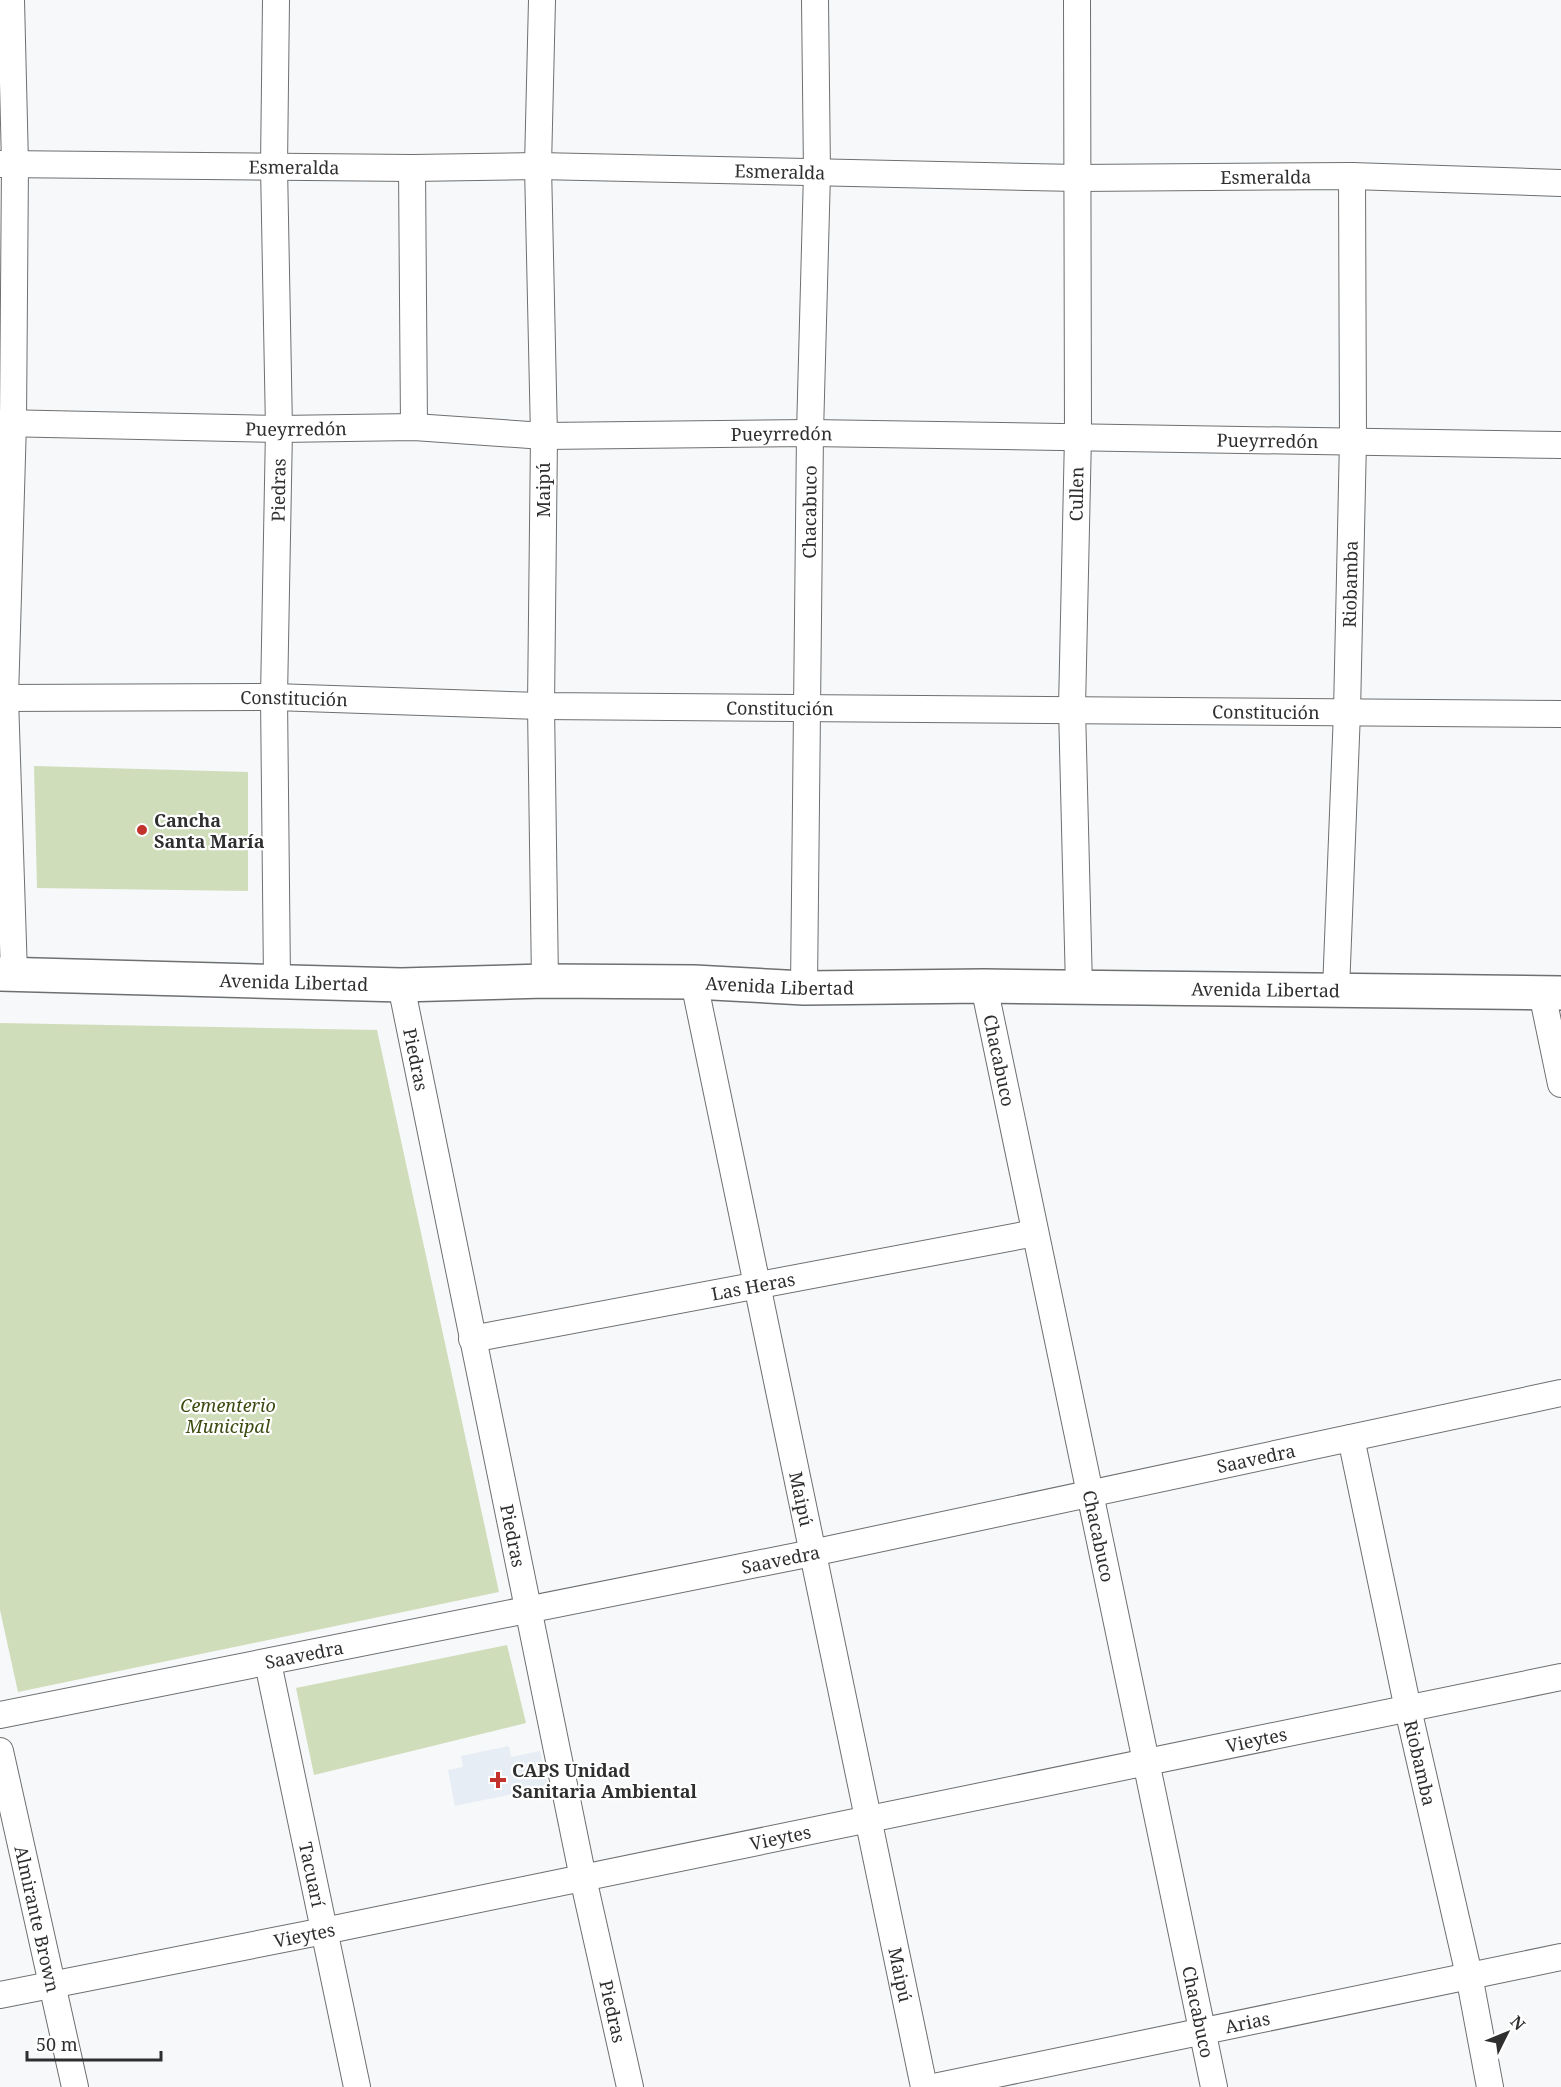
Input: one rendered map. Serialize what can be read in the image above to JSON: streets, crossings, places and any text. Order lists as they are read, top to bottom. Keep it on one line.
{"streets":{"main road":["Avenida Libertad"],"street":["Esmeralda","Pueyrredón","Piedras","Maipú","Cullen","Chacabuco","Riobamba","Constitución","Las Heras","Saavedra","Vieytes","Tacuarí","Almirante Brown","Arias"]},"crossings":[["Esmeralda","Piedras"],["Esmeralda","Maipú"],["Esmeralda","Cullen"],["Esmeralda","Chacabuco"],["Esmeralda","Riobamba"],["Pueyrredón","Piedras"],["Pueyrredón","Maipú"],["Pueyrredón","Cullen"],["Pueyrredón","Chacabuco"],["Pueyrredón","Riobamba"],["Piedras","Constitución"],["Piedras","Avenida Libertad"],["Piedras","Las Heras"],["Piedras","Saavedra"],["Piedras","Vieytes"],["Maipú","Constitución"],["Maipú","Avenida Libertad"],["Maipú","Las Heras"],["Maipú","Saavedra"],["Maipú","Vieytes"],["Cullen","Constitución"],["Cullen","Avenida Libertad"],["Chacabuco","Constitución"],["Chacabuco","Avenida Libertad"],["Chacabuco","Las Heras"],["Chacabuco","Saavedra"],["Chacabuco","Vieytes"],["Chacabuco","Arias"],["Riobamba","Constitución"],["Riobamba","Avenida Libertad"],["Riobamba","Saavedra"],["Riobamba","Vieytes"],["Riobamba","Arias"],["Saavedra","Tacuarí"],["Vieytes","Tacuarí"],["Vieytes","Almirante Brown"]],"parks":["Cementerio Municipal"],"places":{"other":["Cancha Santa María"],"health":["CAPS Unidad Sanitaria Ambiental"]},"scale_bar":"50 m","north":"top right"}
